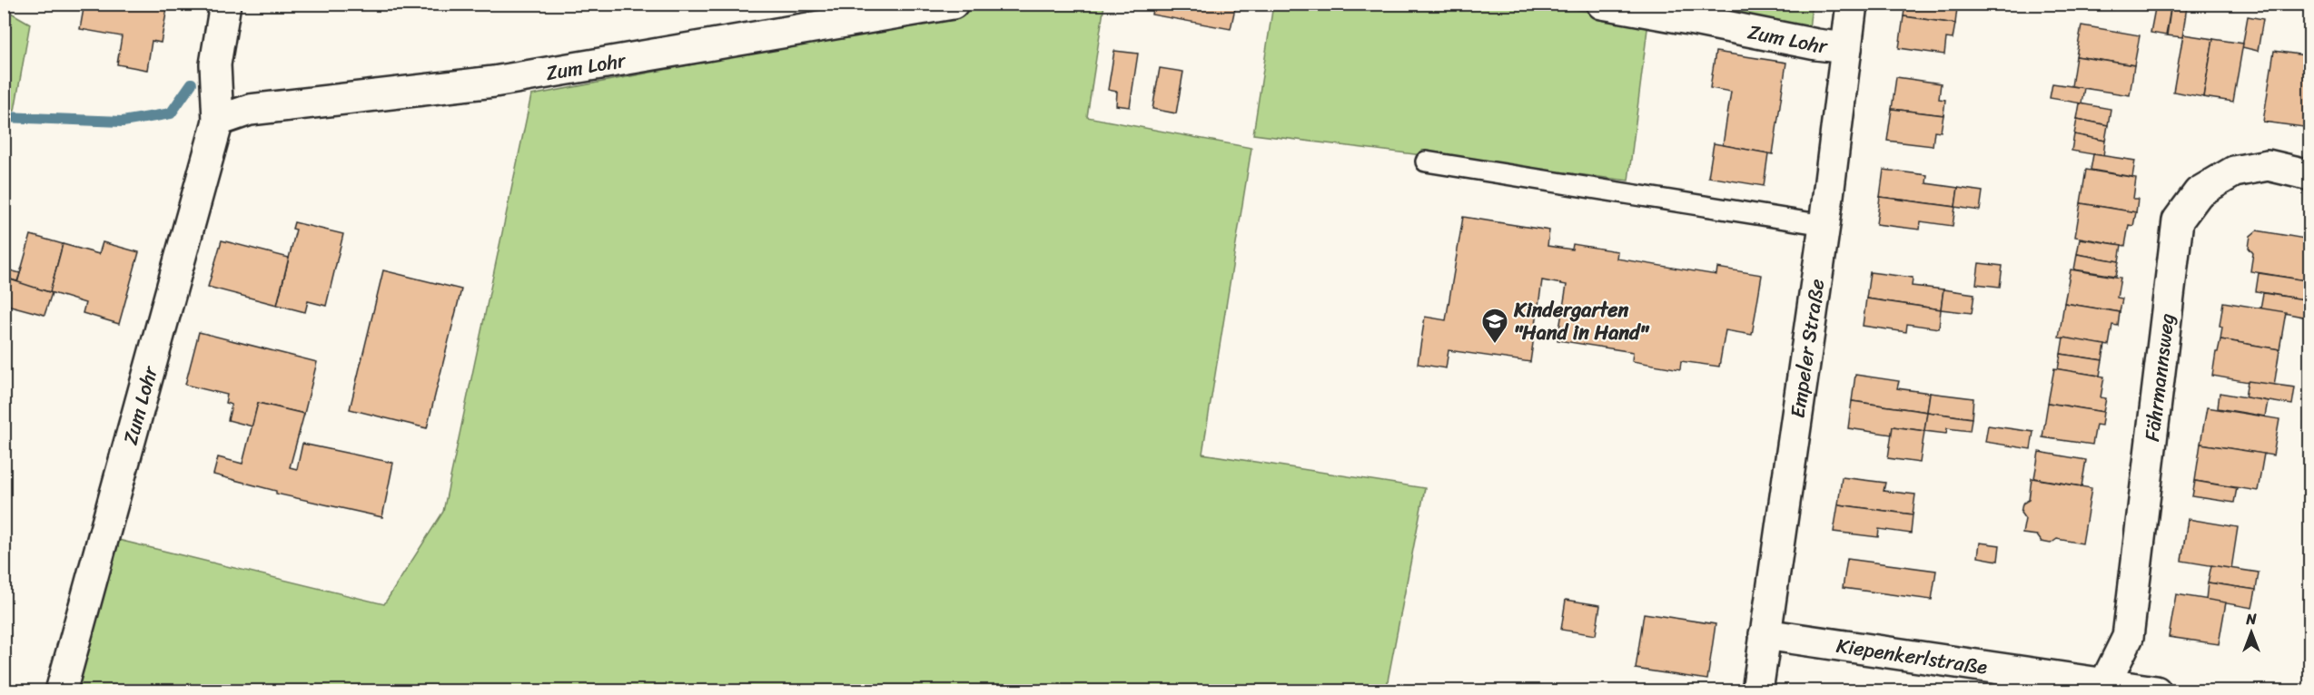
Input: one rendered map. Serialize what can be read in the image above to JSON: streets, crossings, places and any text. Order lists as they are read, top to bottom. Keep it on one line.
{"streets":{"street":["Zum Lohr","Empeler Straße","Fährmannsweg","Kiepenkerlstraße"]},"crossings":[["Zum Lohr","Empeler Straße"],["Empeler Straße","Kiepenkerlstraße"],["Fährmannsweg","Kiepenkerlstraße"]],"places":{"school or university":["Kindergarten \"Hand in Hand\""]},"north":"top"}
